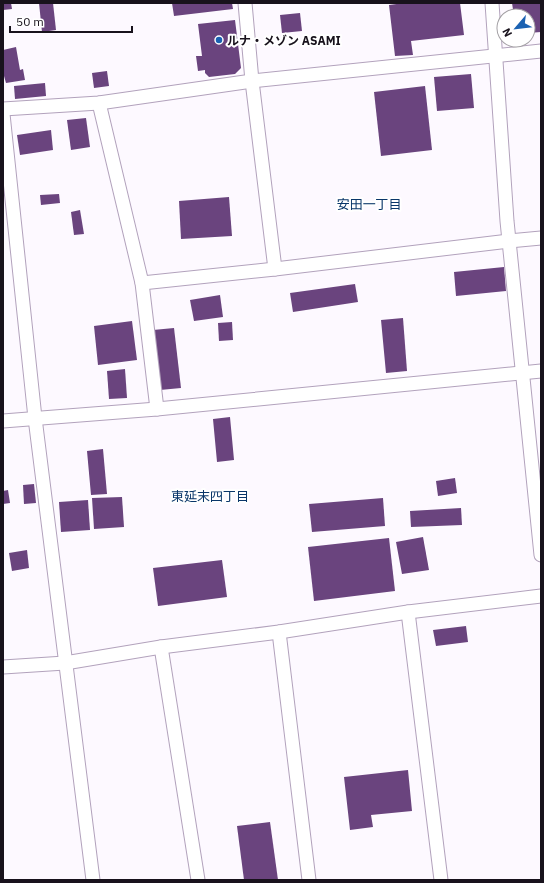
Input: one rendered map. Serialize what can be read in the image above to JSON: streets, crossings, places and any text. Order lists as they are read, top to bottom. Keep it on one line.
{"districts":["安田一丁目","東延末四丁目"],"places":["ルナ・メゾン ASAMI"],"scale_bar":"50 m","north":"bottom left"}
